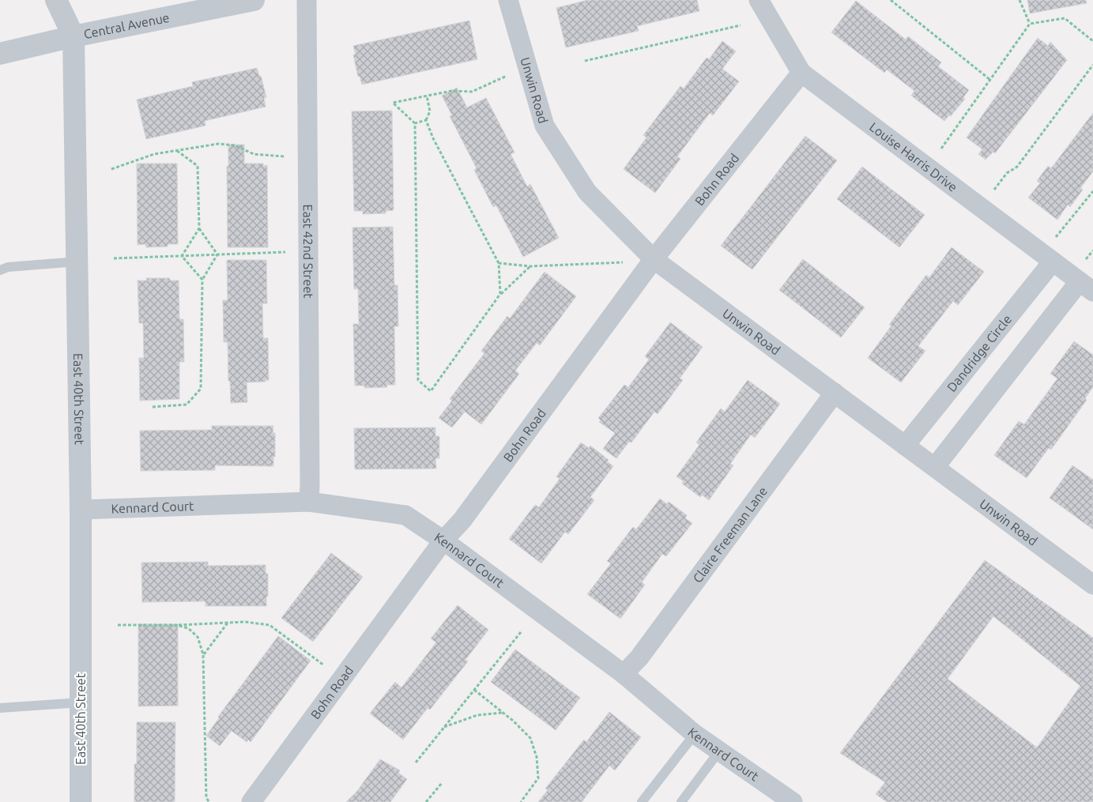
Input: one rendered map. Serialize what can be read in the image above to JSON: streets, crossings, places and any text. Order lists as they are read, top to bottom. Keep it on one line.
{"streets":{"street":["Central Avenue","Unwin Road","Louise Harris Drive","Bohn Road","East 42nd Street","Dandridge Circle","East 40th Street","Kennard Court","Claire Freeman Lane"]},"crossings":[["Central Avenue","East 40th Street"],["Unwin Road","Bohn Road"],["Unwin Road","Dandridge Circle"],["Unwin Road","Claire Freeman Lane"],["Louise Harris Drive","Bohn Road"],["Louise Harris Drive","Dandridge Circle"],["Bohn Road","Kennard Court"],["East 42nd Street","Kennard Court"],["East 40th Street","Kennard Court"],["Kennard Court","Claire Freeman Lane"]]}
